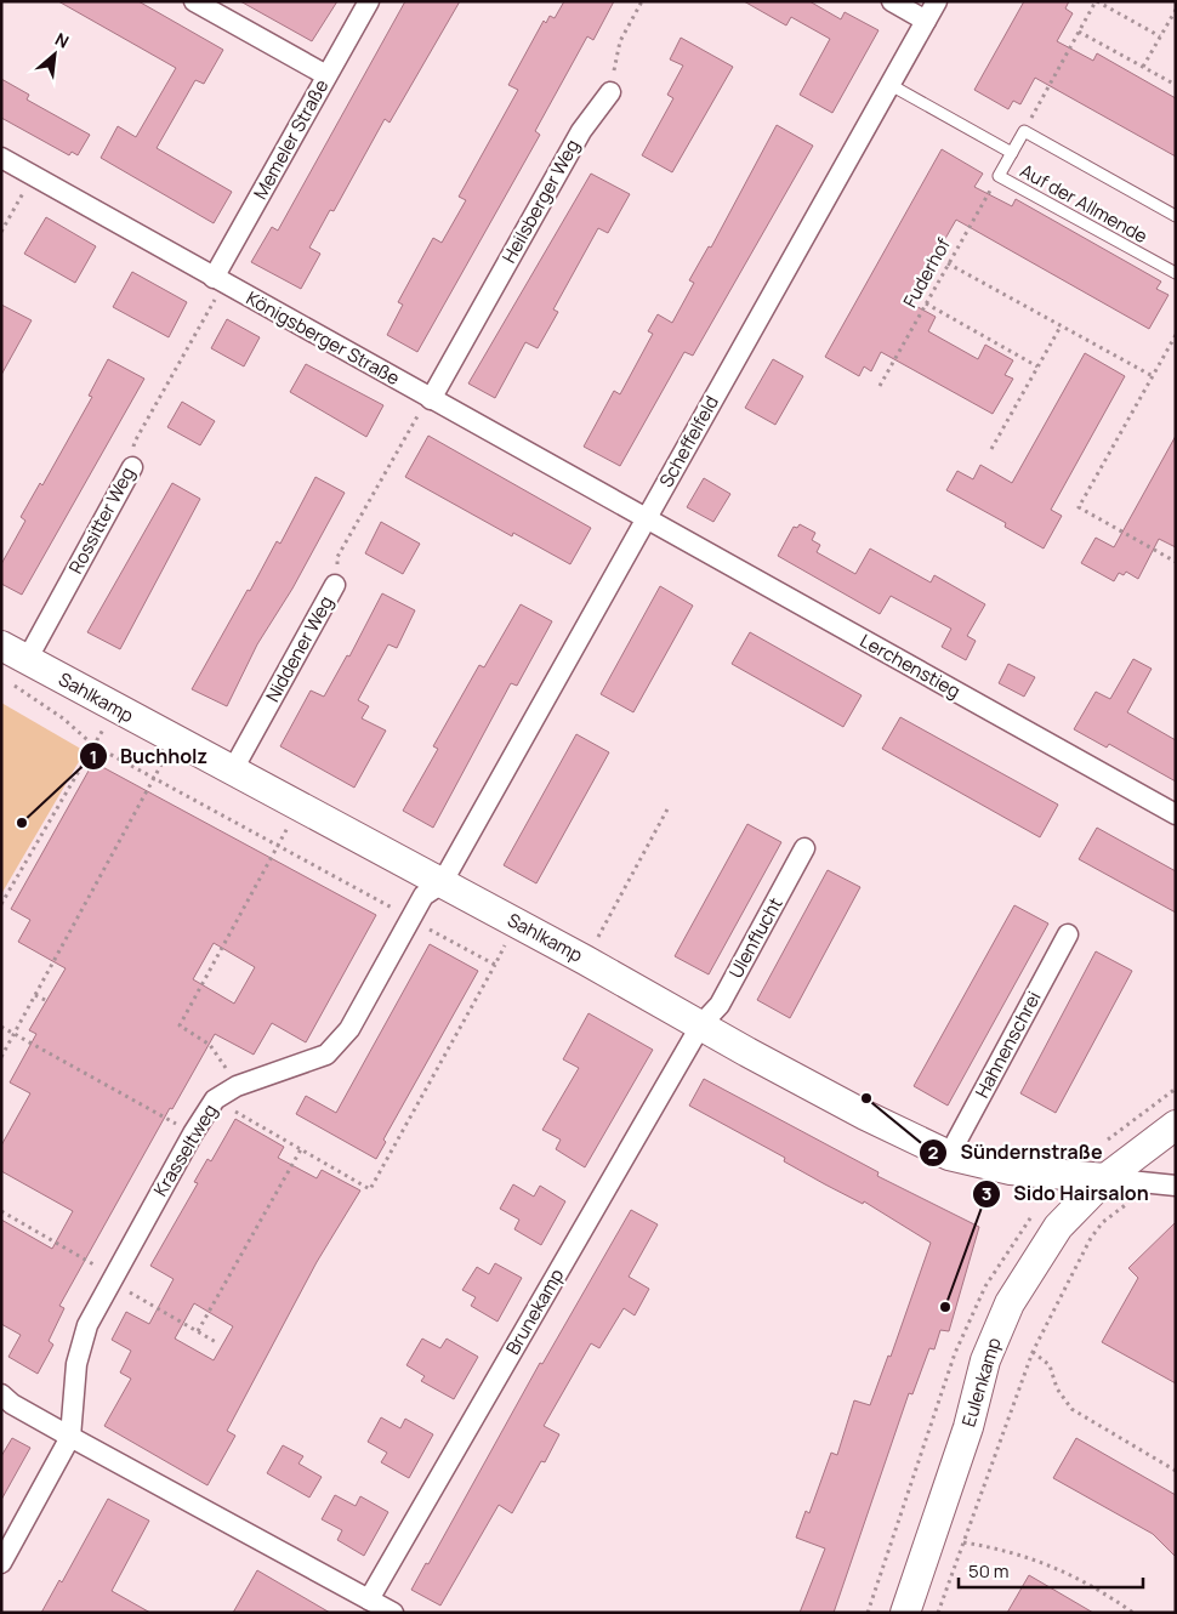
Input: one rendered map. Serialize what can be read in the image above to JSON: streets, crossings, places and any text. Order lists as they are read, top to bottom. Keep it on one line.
{"streets":{"street":["Memeler Straße","Heilsberger Weg","Königsberger Straße","Scheffelfeld","Rossitter Weg","Niddener Weg","Lerchenstieg","Sahlkamp","Ulenflucht","Hahnenschrei","Krasseltweg","Brunekamp","Eulenkamp"],"lane":["Auf der Allmende"],"path":["Fuderhof"]},"crossings":[["Memeler Straße","Königsberger Straße"],["Memeler Straße","Rossitter Weg"],["Heilsberger Weg","Königsberger Straße"],["Heilsberger Weg","Niddener Weg"],["Auf der Allmende","Fuderhof"],["Auf der Allmende","Scheffelfeld"],["Königsberger Straße","Scheffelfeld"],["Königsberger Straße","Rossitter Weg"],["Königsberger Straße","Niddener Weg"],["Königsberger Straße","Lerchenstieg"],["Scheffelfeld","Lerchenstieg"],["Scheffelfeld","Sahlkamp"],["Scheffelfeld","Krasseltweg"],["Rossitter Weg","Sahlkamp"],["Niddener Weg","Sahlkamp"],["Sahlkamp","Ulenflucht"],["Sahlkamp","Hahnenschrei"],["Sahlkamp","Krasseltweg"],["Sahlkamp","Brunekamp"],["Sahlkamp","Eulenkamp"],["Ulenflucht","Brunekamp"]],"places":["Buchholz","Sündernstraße","Sido Hairsalon"],"scale_bar":"50 m","north":"top right"}
